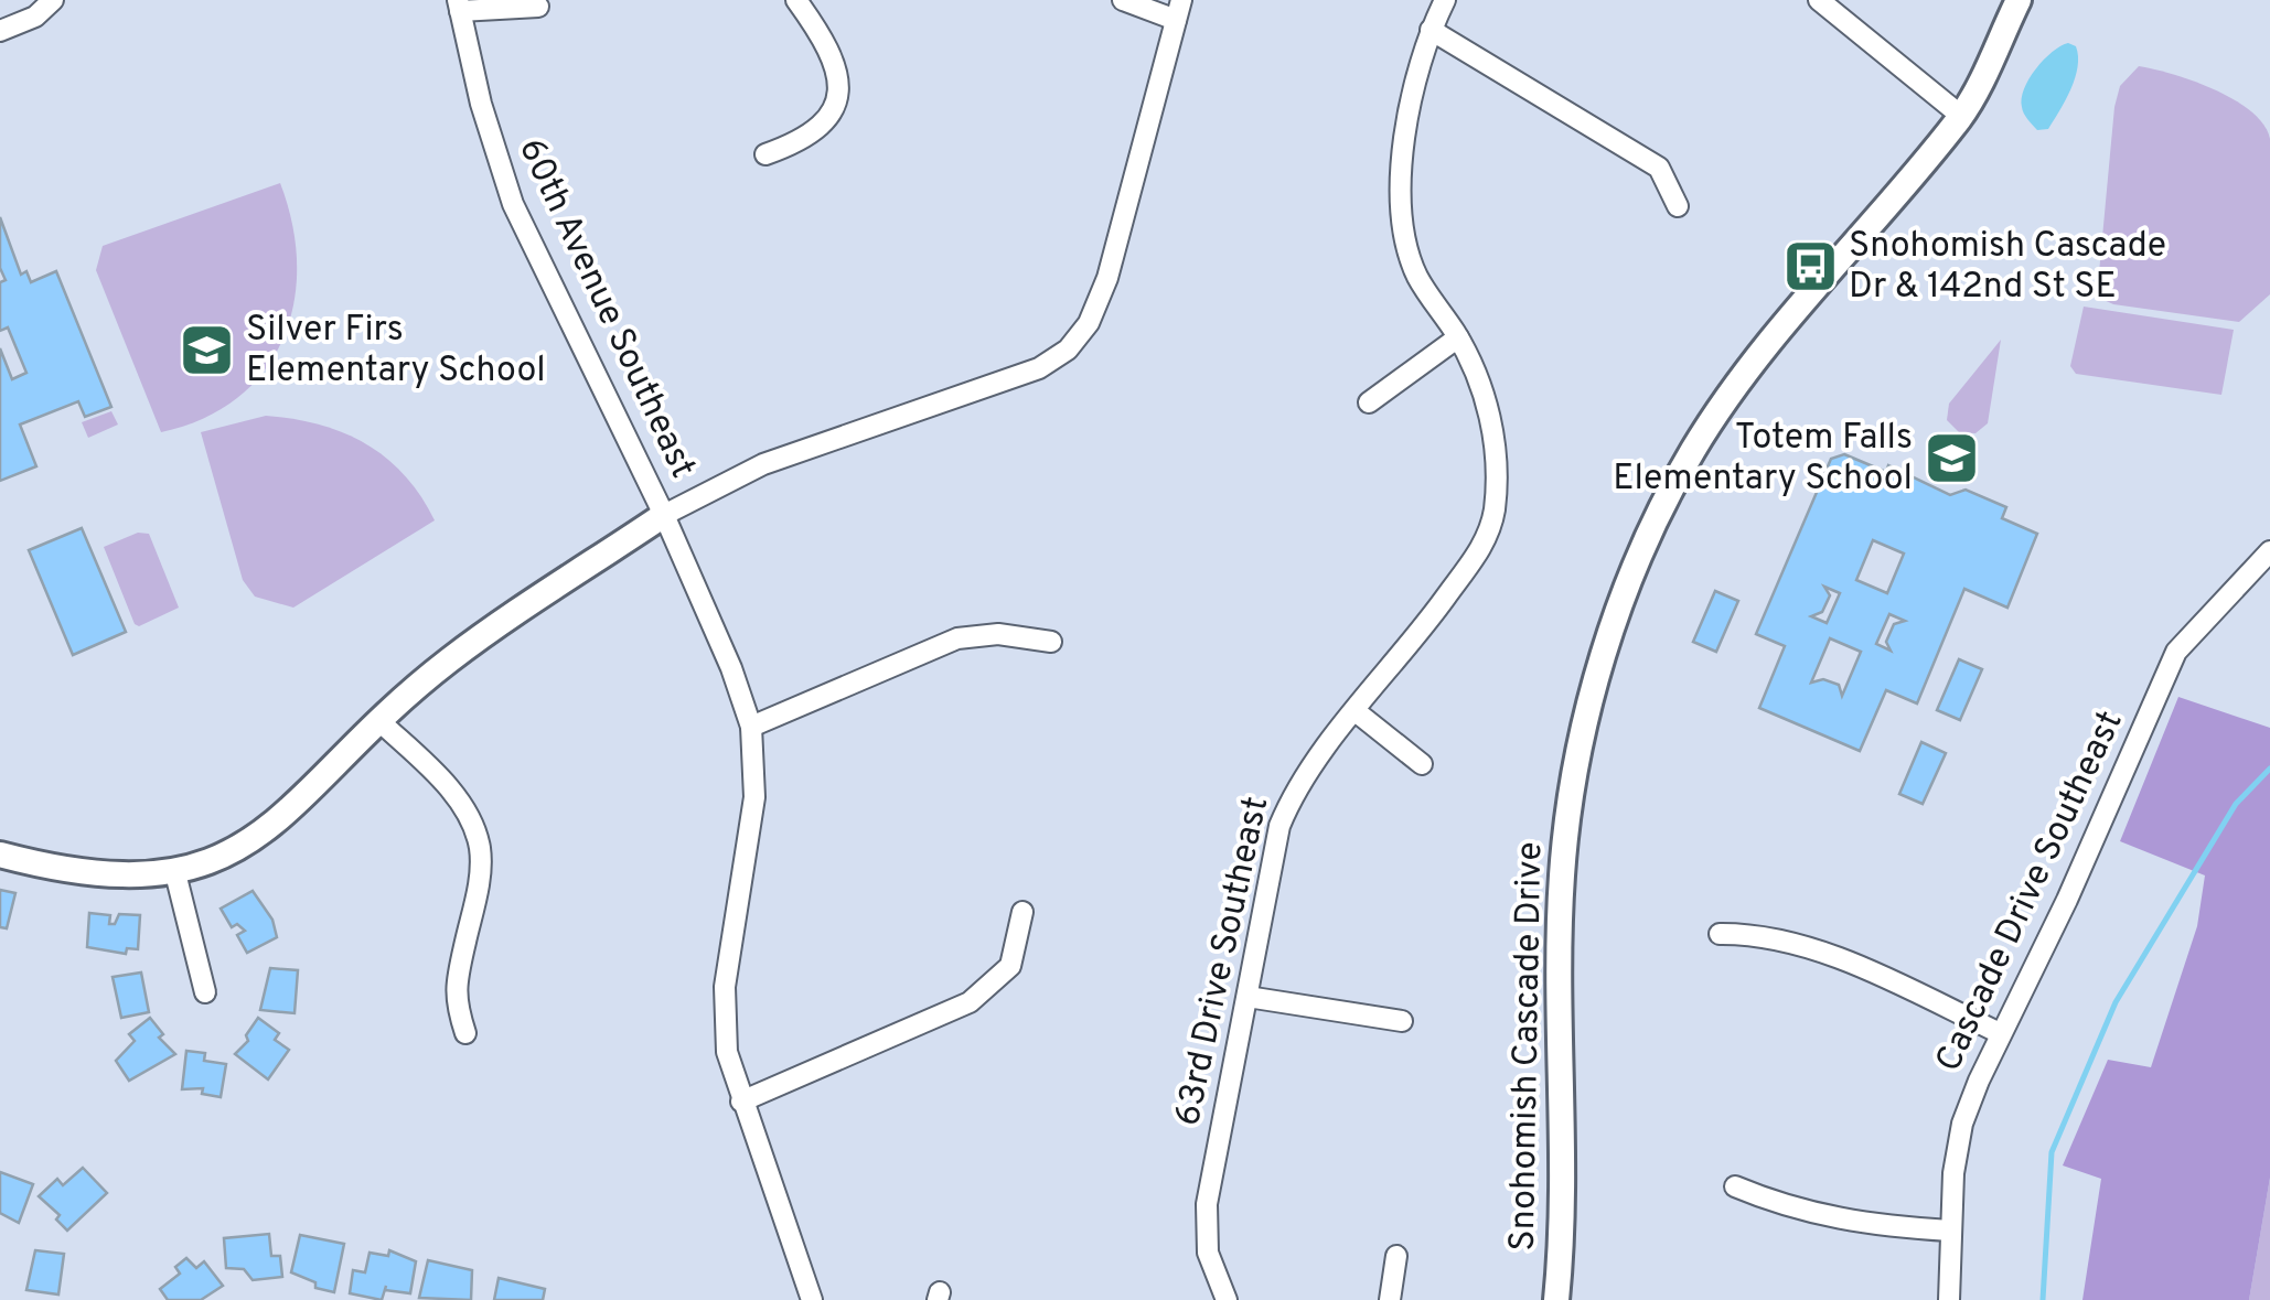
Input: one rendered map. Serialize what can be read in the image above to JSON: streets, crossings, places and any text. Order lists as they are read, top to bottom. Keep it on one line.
{"streets":{"street":["60th Avenue Southeast","Cascade Drive Southeast","63rd Drive Southeast","Snohomish Cascade Drive"]},"places":{"bus stop":["Snohomish Cascade Dr & 142nd St SE"],"school or university":["Silver Firs Elementary School","Totem Falls Elementary School"]}}
